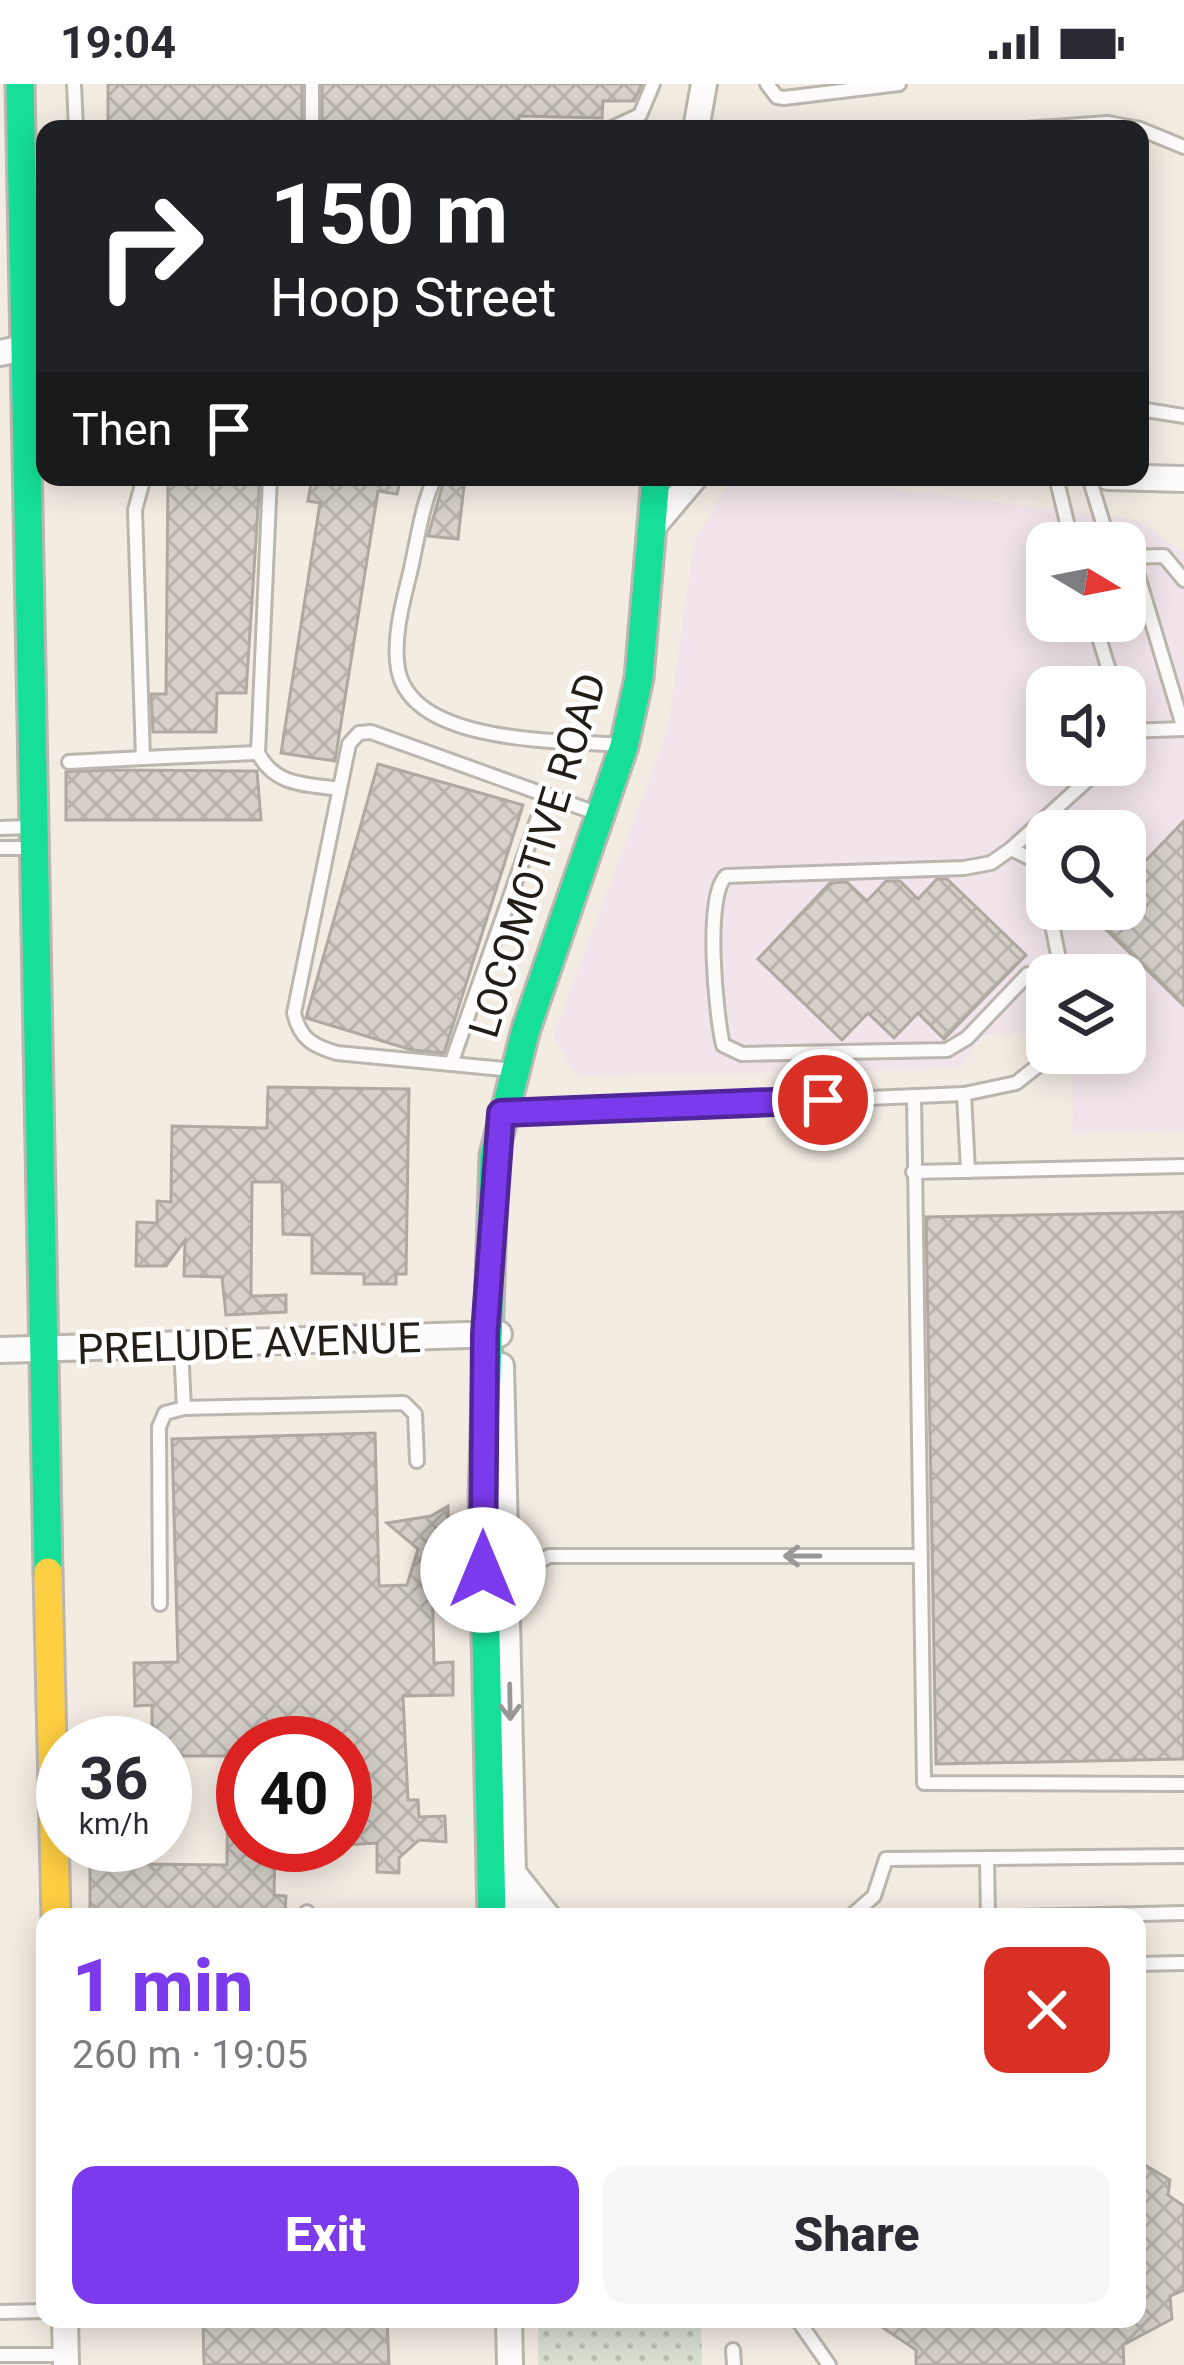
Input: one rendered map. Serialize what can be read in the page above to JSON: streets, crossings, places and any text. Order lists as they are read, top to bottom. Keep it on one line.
{"streets":{"street":["LOCOMOTIVE ROAD","PRELUDE AVENUE"]},"crossings":[["LOCOMOTIVE ROAD","PRELUDE AVENUE"]],"north":"right","page":{"status":"19:04","turn":["150 m","Hoop Street"],"then":"Then","speed":"36 km/h","limit":"40","heading":["1 min","260 m · 19:05"],"buttons":["Exit","Share"]}}
